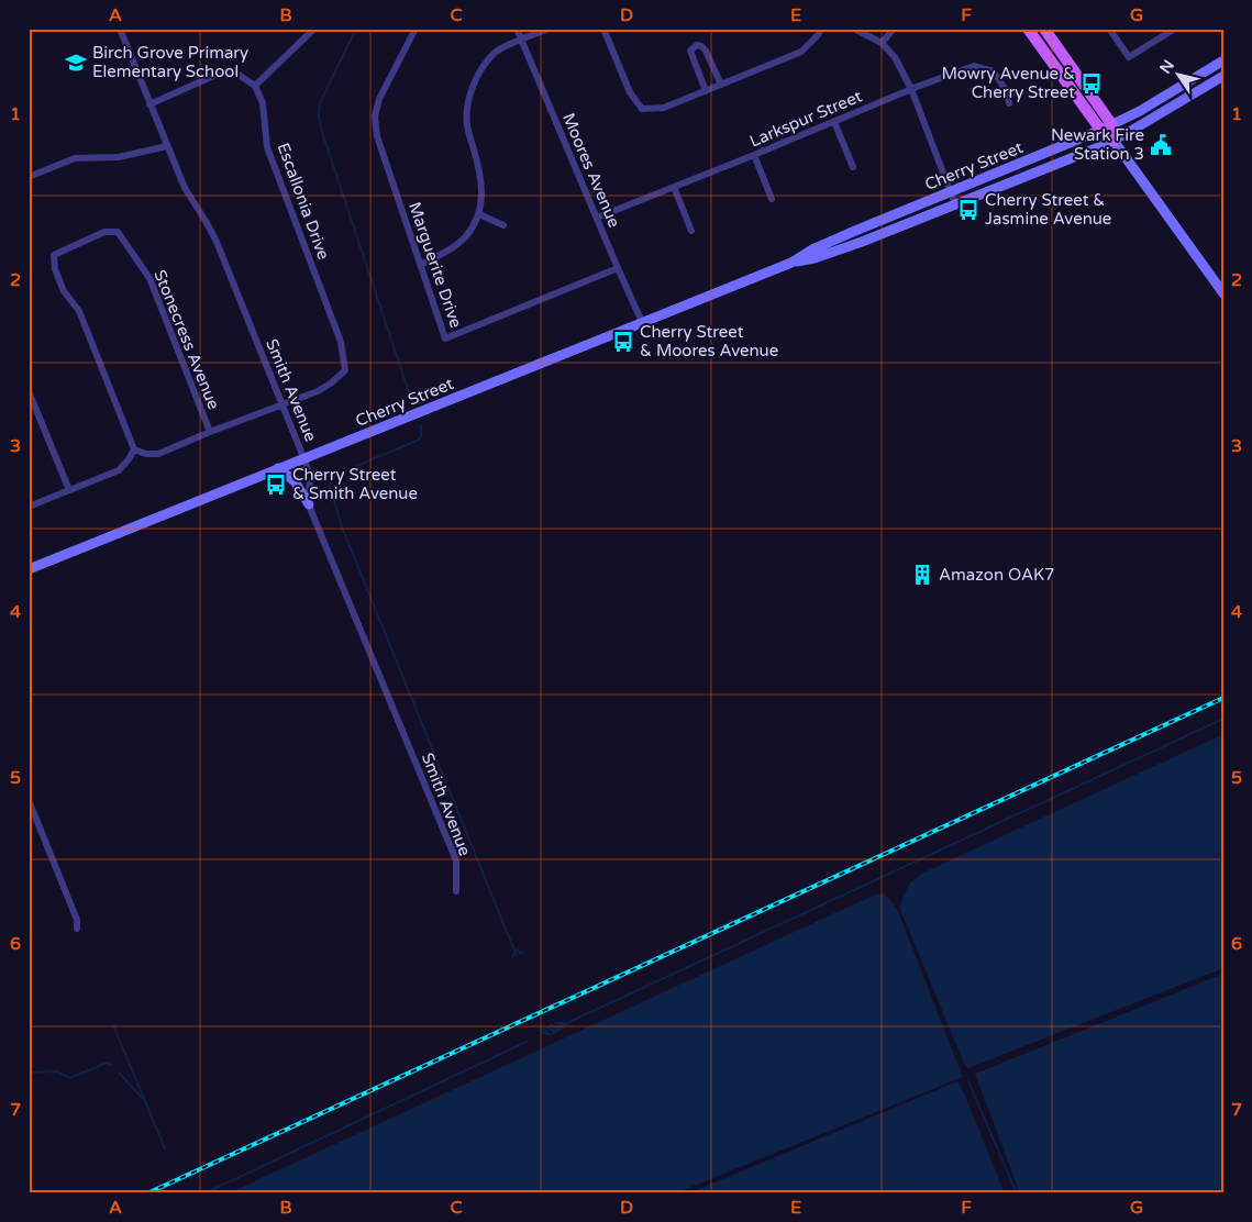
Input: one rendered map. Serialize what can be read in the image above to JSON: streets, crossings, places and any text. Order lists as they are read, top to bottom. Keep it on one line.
{"streets":{"main road":["Cherry Street"],"street":["Larkspur Street","Moores Avenue","Escallonia Drive","Marguerite Drive","Stonecress Avenue","Smith Avenue"]},"crossings":[["Larkspur Street","Moores Avenue"],["Cherry Street","Moores Avenue"],["Cherry Street","Smith Avenue"],["Moores Avenue","Marguerite Drive"],["Escallonia Drive","Smith Avenue"]],"places":{"school or university":["Birch Grove Primary Elementary School"],"bus stop":["Mowry Avenue & Cherry Street","Cherry Street & Jasmine Avenue","Cherry Street & Moores Avenue","Cherry Street & Smith Avenue"],"public building":["Newark Fire Station 3"],"building":["Amazon OAK7"]},"north":"top left","grid":{"columns":["A","B","C","D","E","F","G"],"rows":["1","2","3","4","5","6","7"]}}
